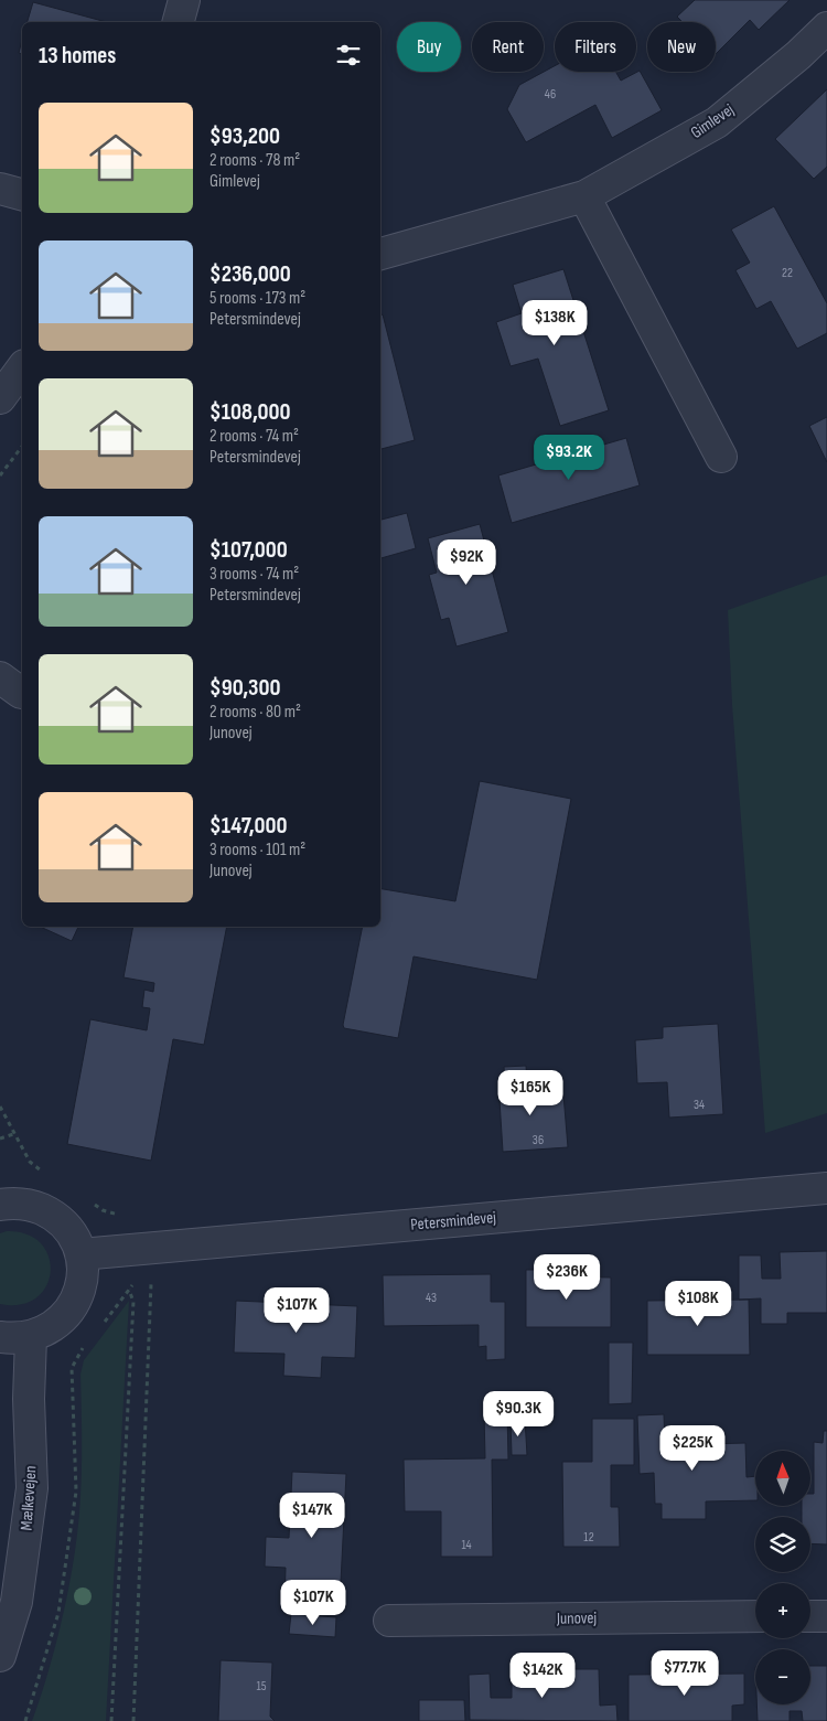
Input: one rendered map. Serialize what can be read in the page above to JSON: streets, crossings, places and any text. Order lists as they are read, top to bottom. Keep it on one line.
{"streets":{"street":["Gimlevej","Petersmindevej","Mælkevejen","Junovej"]},"house_numbers":["46","22","34","36","43","12","14","15"],"north":"top","page":{"chip":["Buy","Rent","Filters","New"],"heading":"13 homes","list":[{"name":"$93,200","note":"2 rooms · 78 m² · Gimlevej"},{"name":"$236,000","note":"5 rooms · 173 m² · Petersmindevej"},{"name":"$108,000","note":"2 rooms · 74 m² · Petersmindevej"},{"name":"$107,000","note":"3 rooms · 74 m² · Petersmindevej"},{"name":"$90,300","note":"2 rooms · 80 m² · Junovej"},{"name":"$147,000","note":"3 rooms · 101 m² · Junovej"}],"price":["$138K","$93.2K","$92K","$165K","$236K","$108K","$107K","$90.3K","$225K","$147K","$107K","$77.7K","$142K"],"map_buttons":["+","−"]}}
